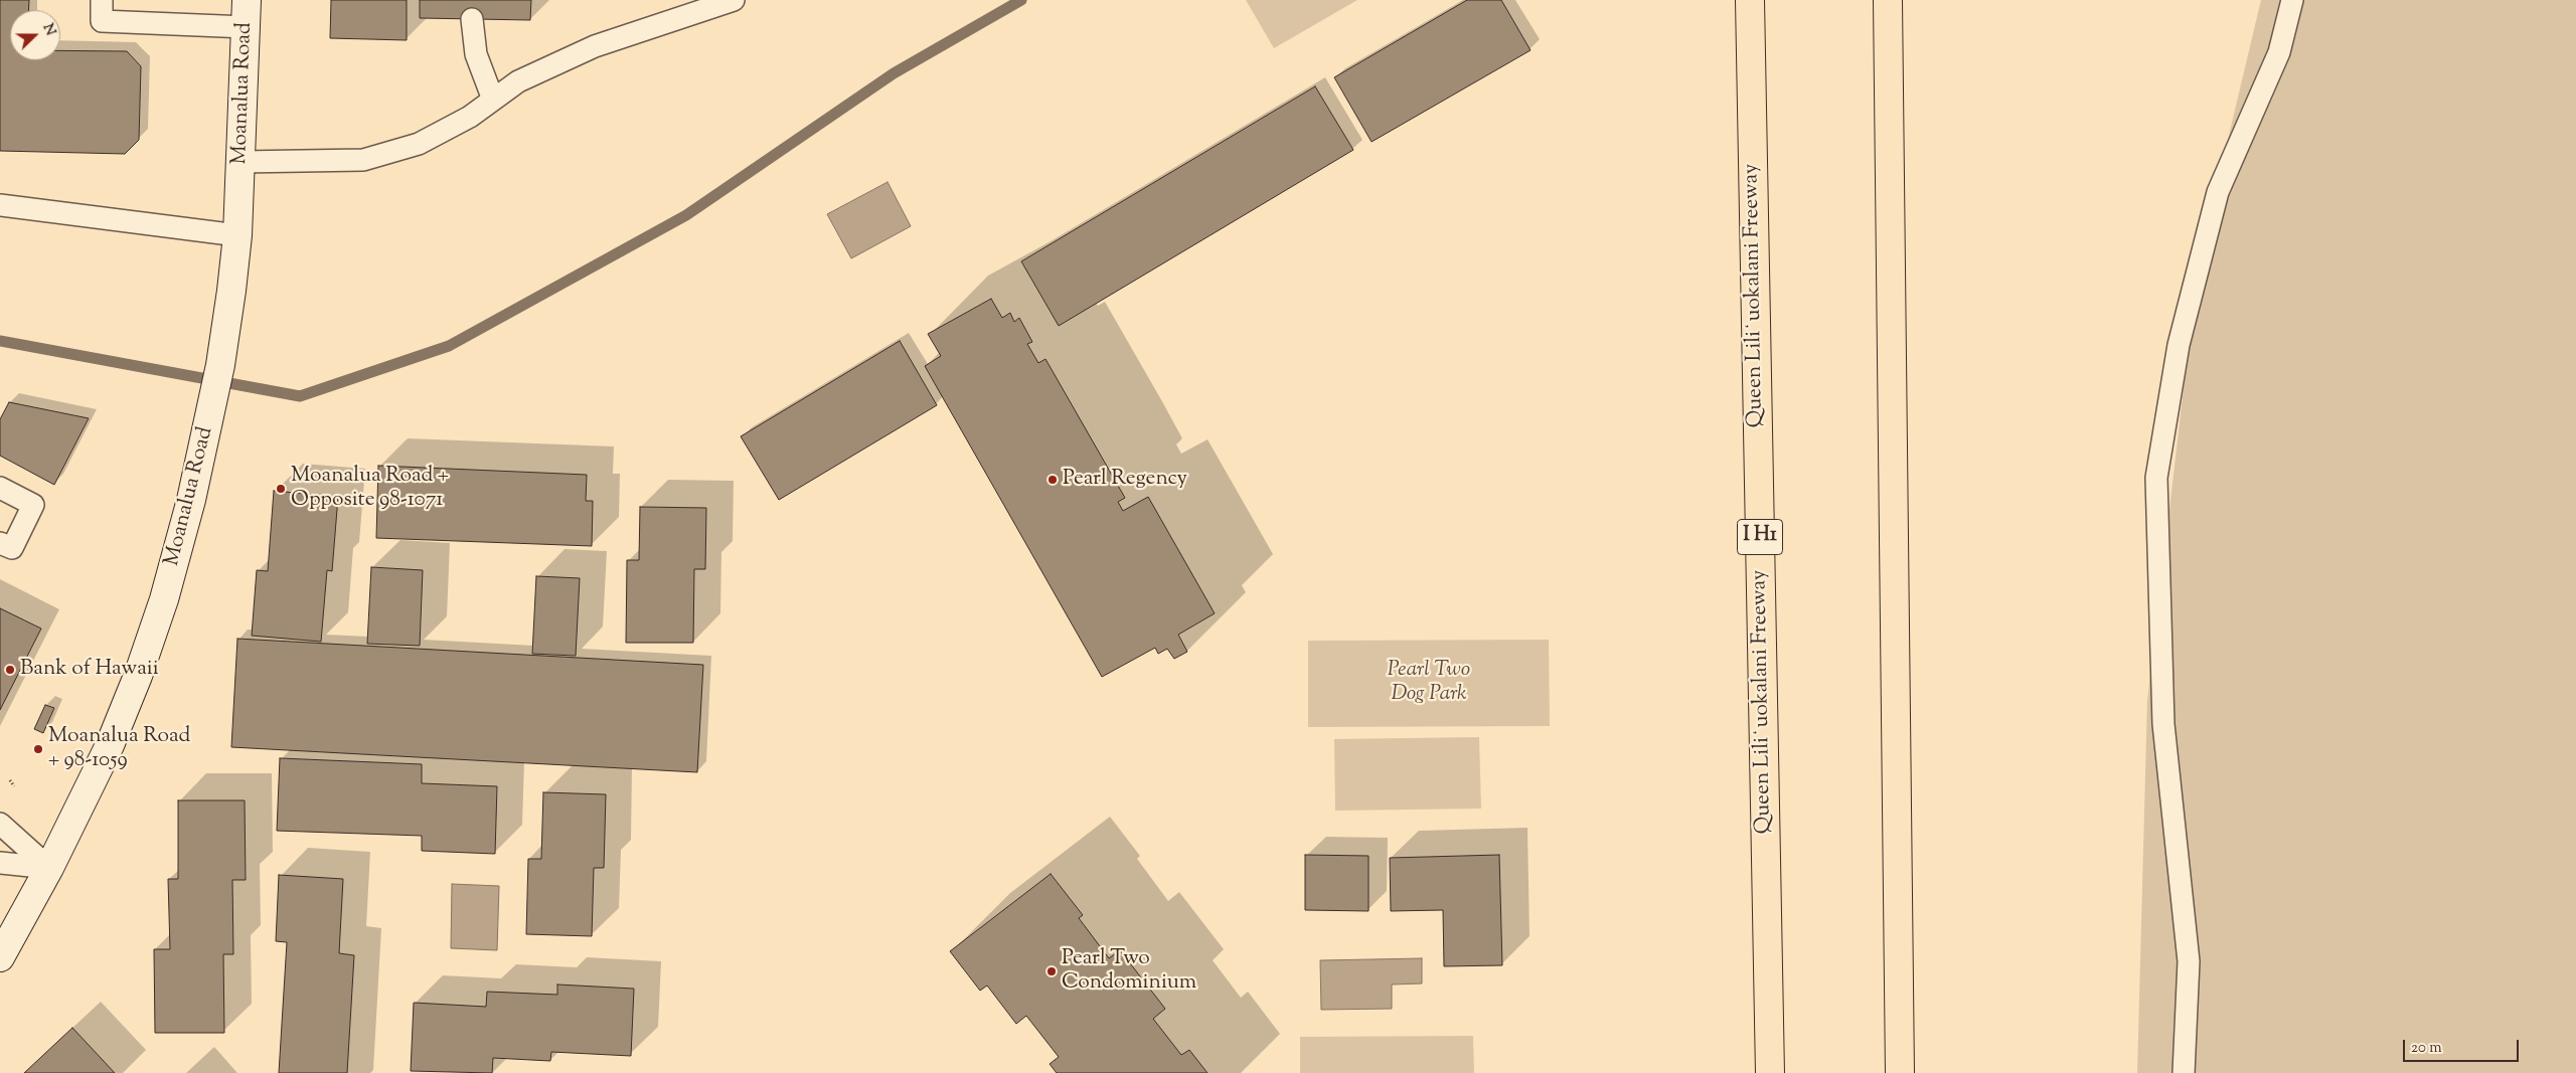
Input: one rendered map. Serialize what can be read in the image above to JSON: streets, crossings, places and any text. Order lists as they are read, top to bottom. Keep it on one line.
{"streets":{"highway":["Queen Liliʻuokalani Freeway","I H1"],"main road":["Moanalua Road"]},"parks":["Pearl Two Dog Park"],"places":["Pearl Regency","Moanalua Road + Opposite 98-1071","Bank of Hawaii","Moanalua Road + 98-1059","Pearl Two Condominium"],"scale_bar":"20 m","north":"right"}
